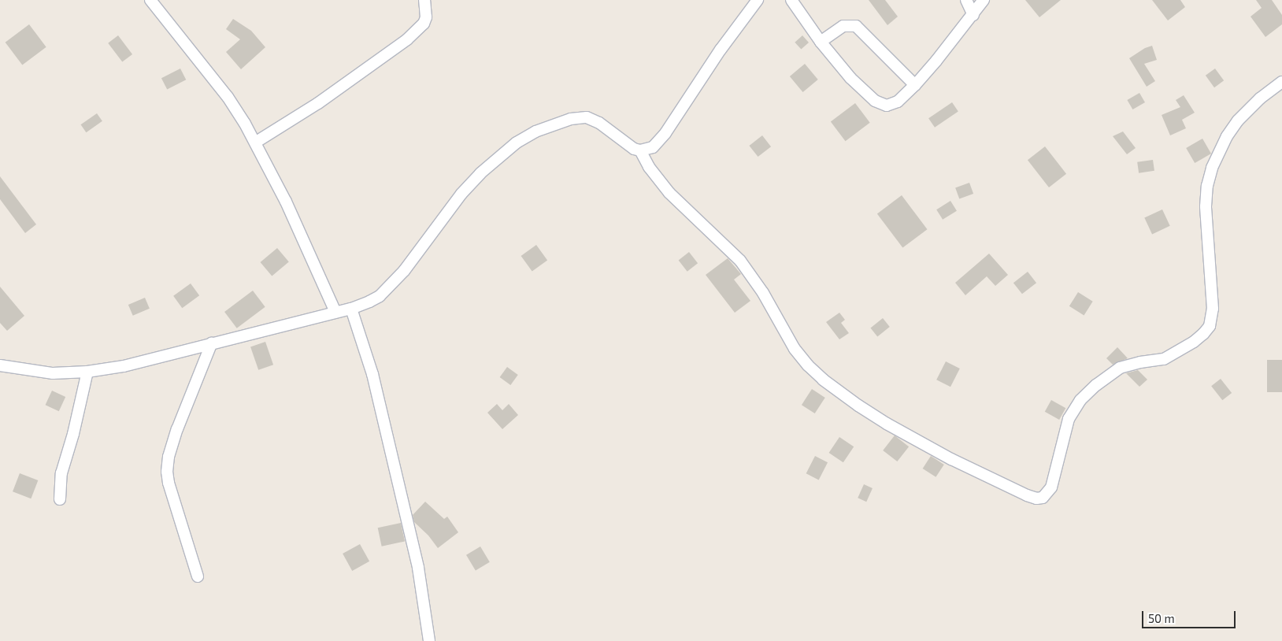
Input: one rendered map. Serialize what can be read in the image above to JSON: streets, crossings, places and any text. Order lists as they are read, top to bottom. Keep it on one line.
{"scale_bar":"50 m"}
